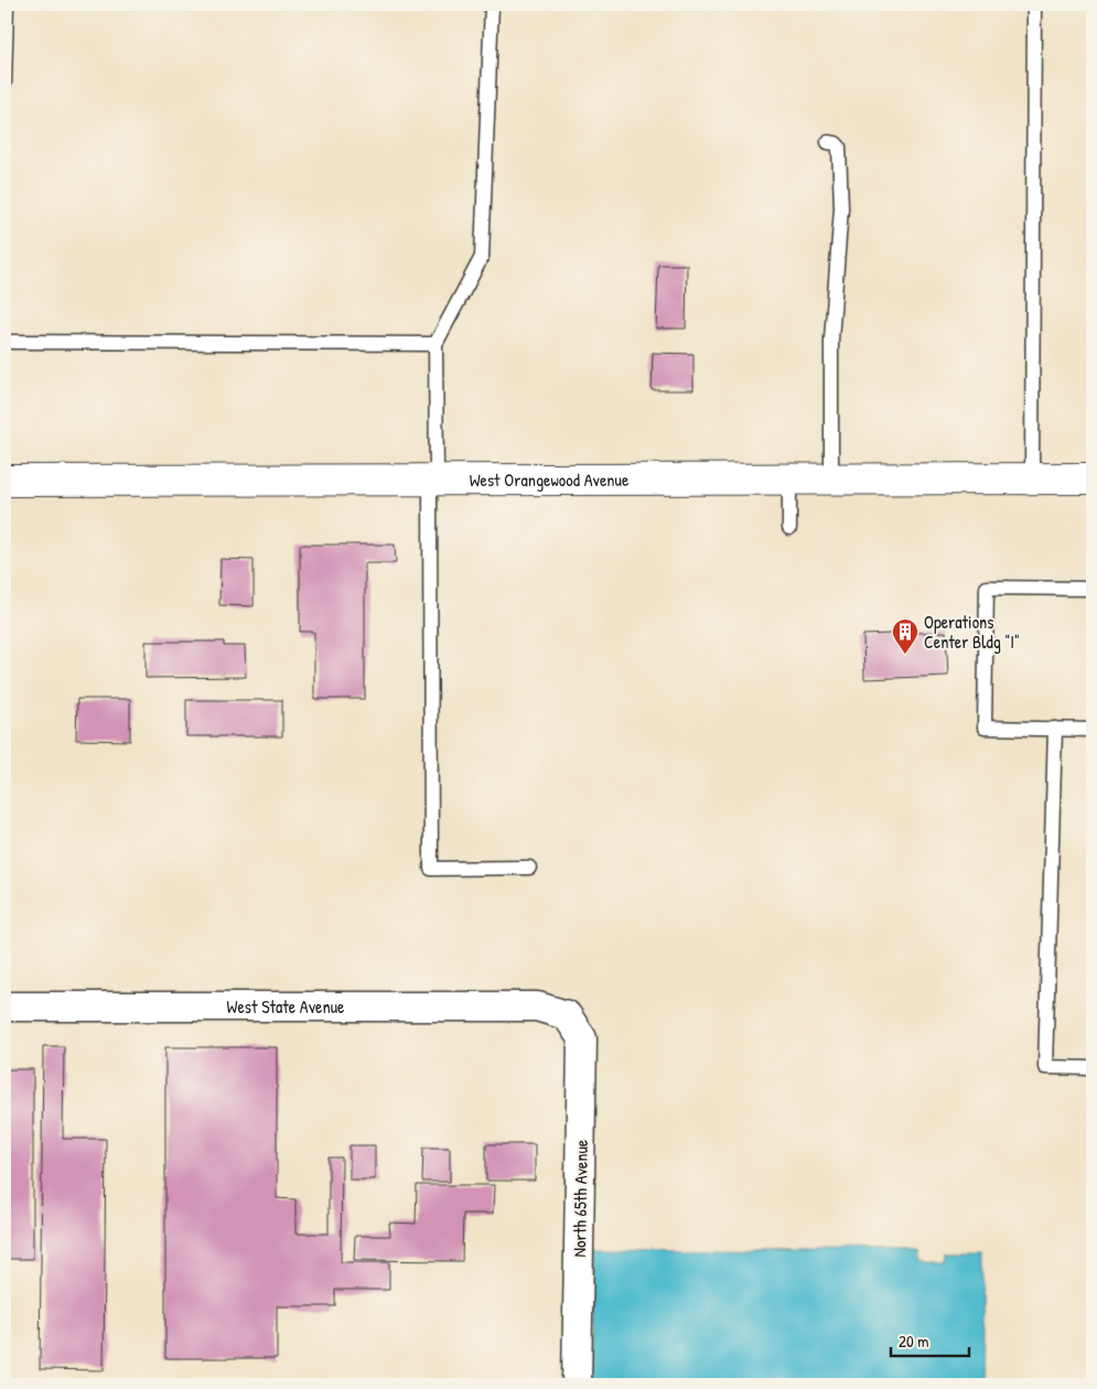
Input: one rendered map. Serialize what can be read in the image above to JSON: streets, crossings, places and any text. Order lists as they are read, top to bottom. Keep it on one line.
{"streets":{"street":["West Orangewood Avenue","West State Avenue","North 65th Avenue"]},"crossings":[["West State Avenue","North 65th Avenue"]],"places":{"building":["Operations Center Bldg \"I\""]},"scale_bar":"20 m"}
